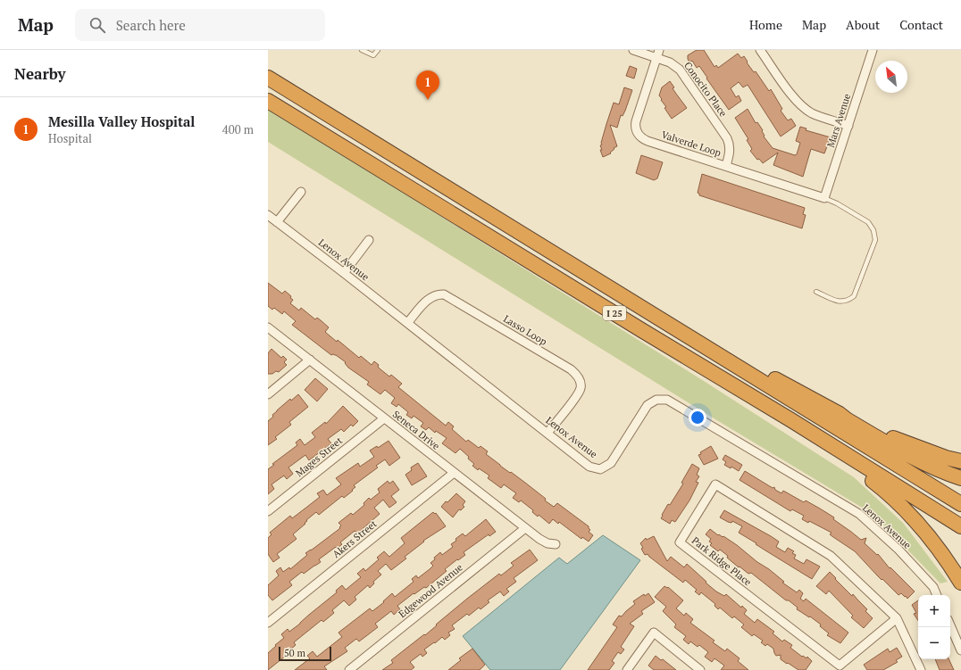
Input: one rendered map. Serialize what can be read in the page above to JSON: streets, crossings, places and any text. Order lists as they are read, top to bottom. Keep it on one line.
{"streets":{"highway":["I 25"],"street":["Conocito Place","Mars Avenue","Valverde Loop","Lenox Avenue","Lasso Loop","Seneca Drive","Mages Street","Akers Street","Park Ridge Place","Edgewood Avenue"]},"crossings":[["Conocito Place","Valverde Loop"],["Mars Avenue","Valverde Loop"],["Lenox Avenue","Lasso Loop"],["Seneca Drive","Mages Street"],["Seneca Drive","Akers Street"],["Seneca Drive","Edgewood Avenue"]],"scale_bar":"50 m","north":"top left","page":{"header":"Map","search":"Search here","nav":["Home","Map","About","Contact"],"heading":"Nearby","pins":"1","list":[{"mark":"1","name":"Mesilla Valley Hospital","note":"Hospital","value":"400 m"}],"map_buttons":["+","−"],"scale":"50 m"}}
